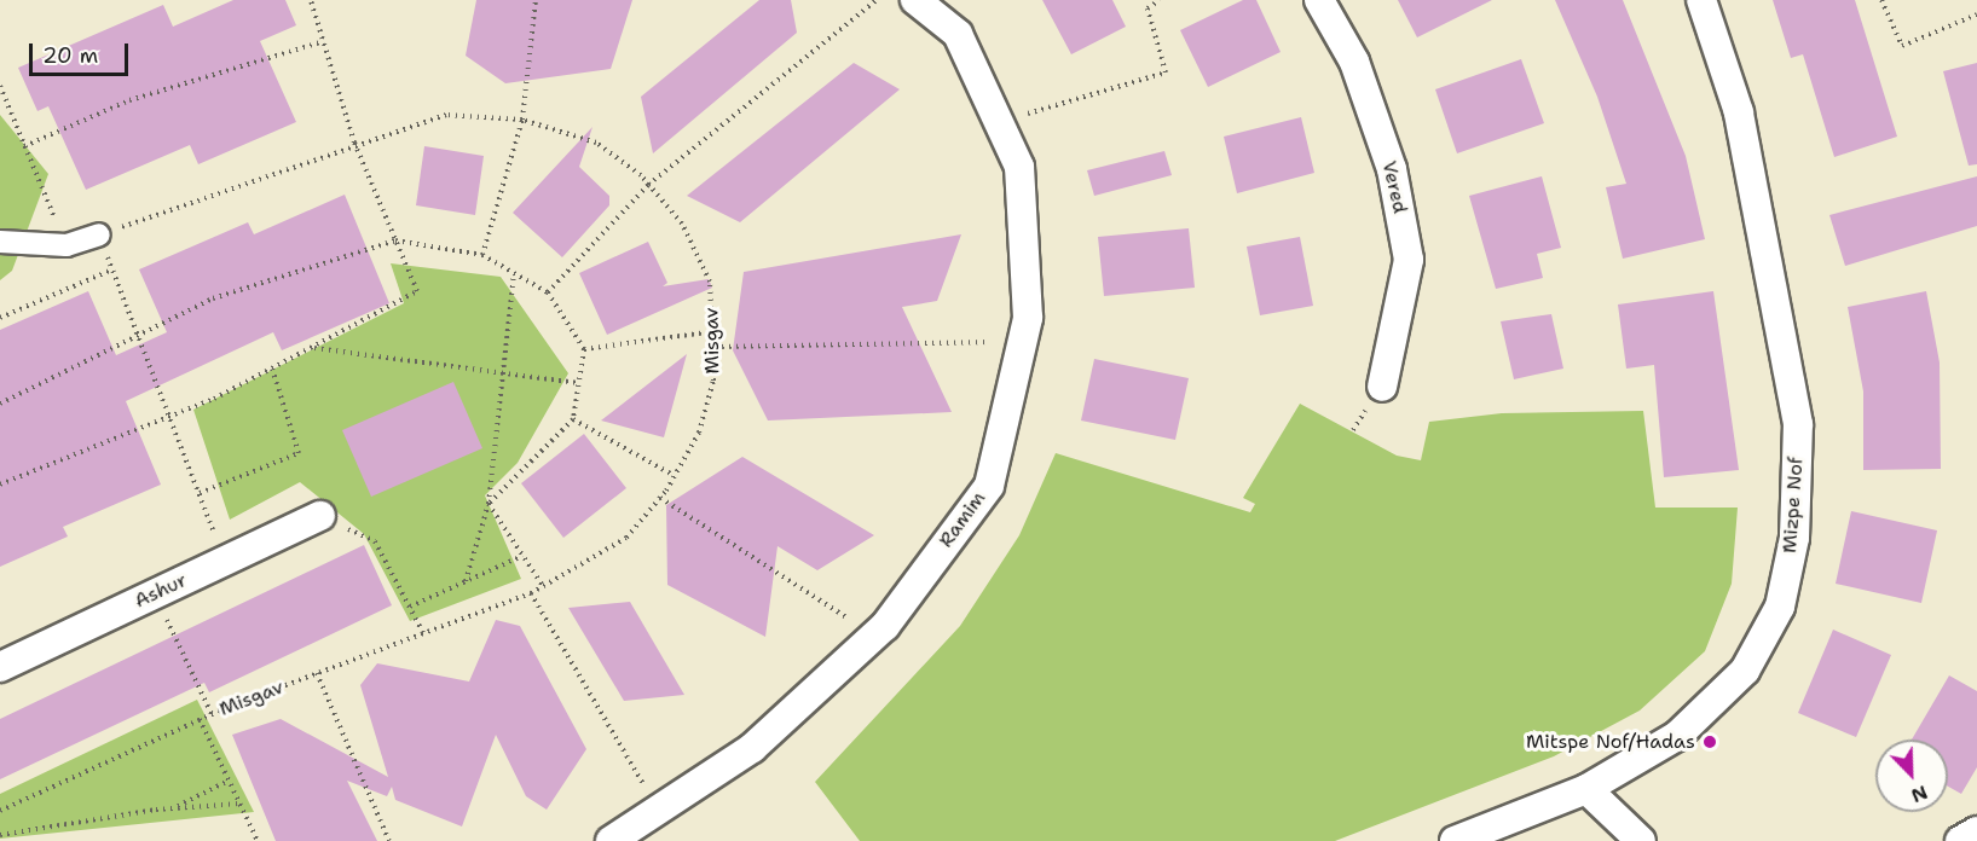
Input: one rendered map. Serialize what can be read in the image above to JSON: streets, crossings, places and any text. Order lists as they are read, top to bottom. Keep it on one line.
{"streets":{"street":["Vered","Mizpe Nof","Ramim","Ashur"],"path":["Misgav"]},"places":["Mitspe Nof/Hadas"],"scale_bar":"20 m","north":"bottom right"}
